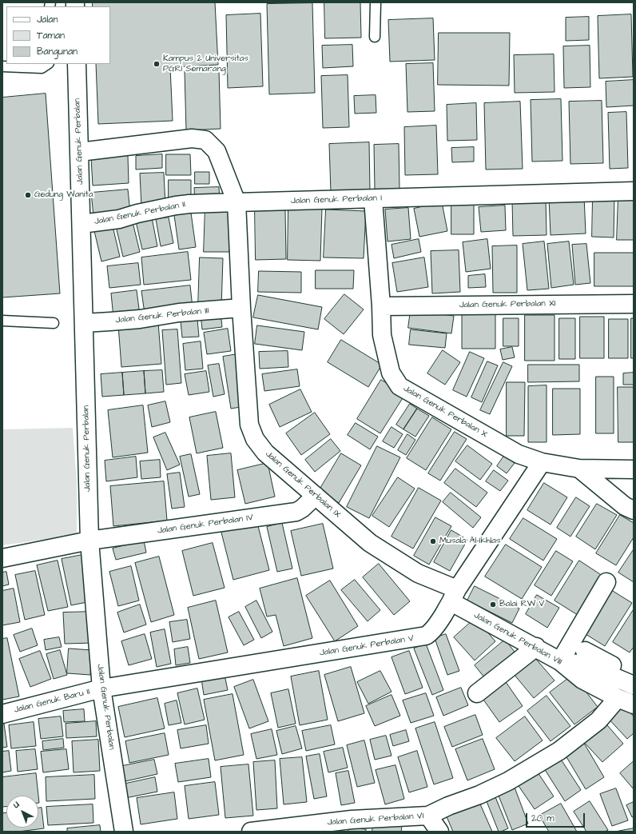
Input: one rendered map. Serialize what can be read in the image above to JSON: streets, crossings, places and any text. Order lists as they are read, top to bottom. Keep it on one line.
{"streets":{"street":["Jalan Genuk Perbalan","Jalan Genuk Perbalan I","Jalan Genuk Perbalan II","Jalan Genuk Perbalan XI","Jalan Genuk Perbalan III","Jalan Genuk Perbalan X","Jalan Genuk Perbalan IX","Jalan Genuk Perbalan IV","Jalan Genuk Perbalan VIII","Jalan Genuk Perbalan V","Jalan Genuk Baru II","Jalan Genuk Perbalan VI"]},"crossings":[["Jalan Genuk Perbalan","Jalan Genuk Perbalan II"],["Jalan Genuk Perbalan","Jalan Genuk Perbalan III"],["Jalan Genuk Perbalan","Jalan Genuk Perbalan IV"],["Jalan Genuk Perbalan","Jalan Genuk Perbalan V"],["Jalan Genuk Perbalan","Jalan Genuk Baru II"],["Jalan Genuk Perbalan I","Jalan Genuk Perbalan II"],["Jalan Genuk Perbalan I","Jalan Genuk Perbalan X"],["Jalan Genuk Perbalan I","Jalan Genuk Perbalan IX"],["Jalan Genuk Perbalan II","Jalan Genuk Perbalan IX"],["Jalan Genuk Perbalan XI","Jalan Genuk Perbalan X"],["Jalan Genuk Perbalan III","Jalan Genuk Perbalan IX"],["Jalan Genuk Perbalan X","Jalan Genuk Perbalan V"],["Jalan Genuk Perbalan IX","Jalan Genuk Perbalan IV"],["Jalan Genuk Perbalan IX","Jalan Genuk Perbalan VIII"],["Jalan Genuk Perbalan IX","Jalan Genuk Perbalan V"],["Jalan Genuk Perbalan VIII","Jalan Genuk Perbalan V"],["Jalan Genuk Perbalan VIII","Jalan Genuk Perbalan VI"],["Jalan Genuk Perbalan V","Jalan Genuk Baru II"]],"places":["Kampus 2 Universitas PGRI Semarang","Gedung Wanita","Musala Al-Ikhlas","Balai RW V"],"legend":["Jalan","Taman","Bangunan"],"scale_bar":"20 m","north":"top left"}
